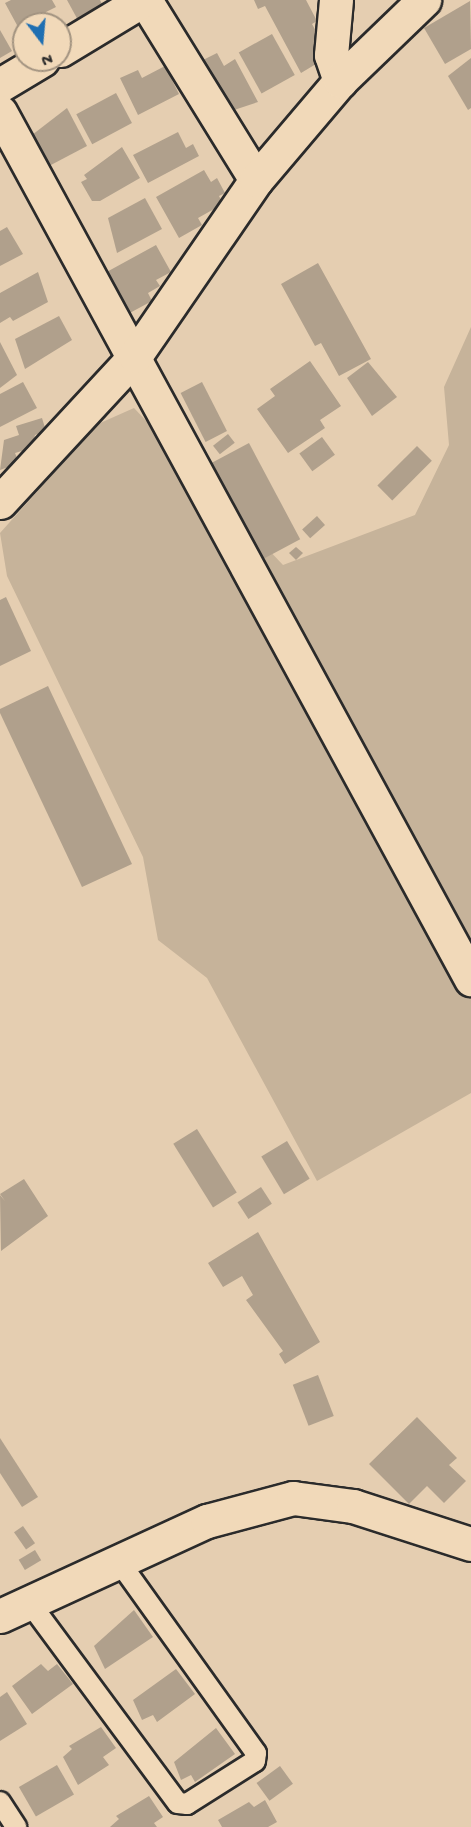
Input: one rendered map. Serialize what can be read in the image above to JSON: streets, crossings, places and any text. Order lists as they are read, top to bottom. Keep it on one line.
{"north":"bottom"}
